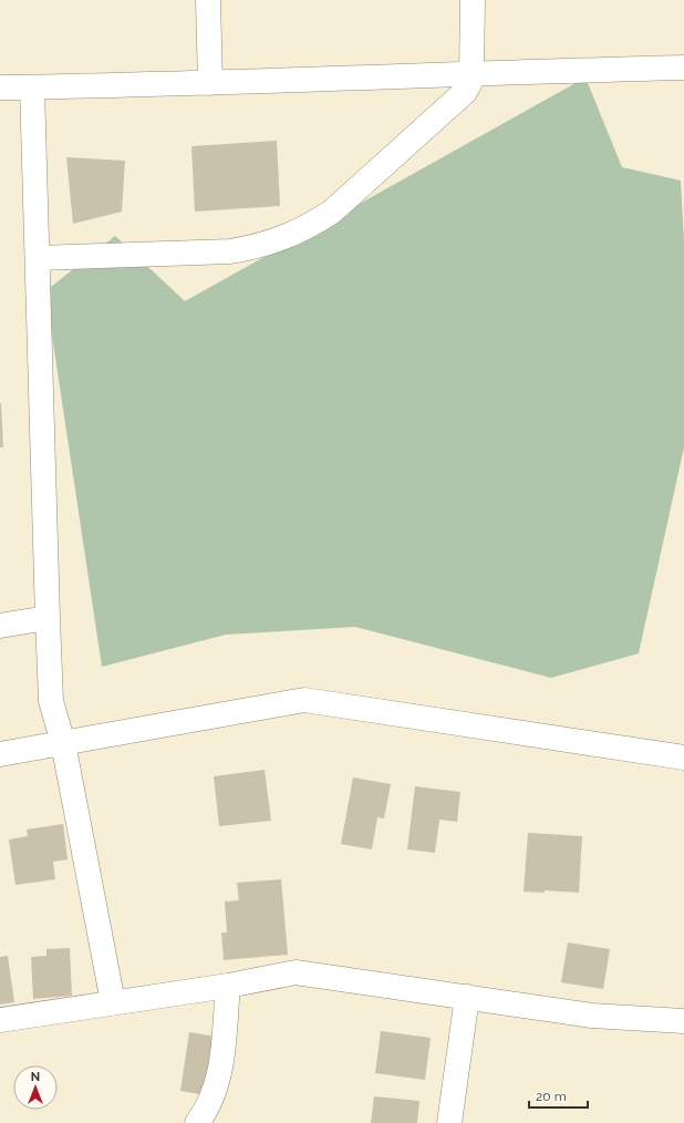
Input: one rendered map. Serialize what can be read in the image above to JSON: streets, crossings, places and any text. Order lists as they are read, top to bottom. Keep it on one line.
{"scale_bar":"20 m","north":"top"}
